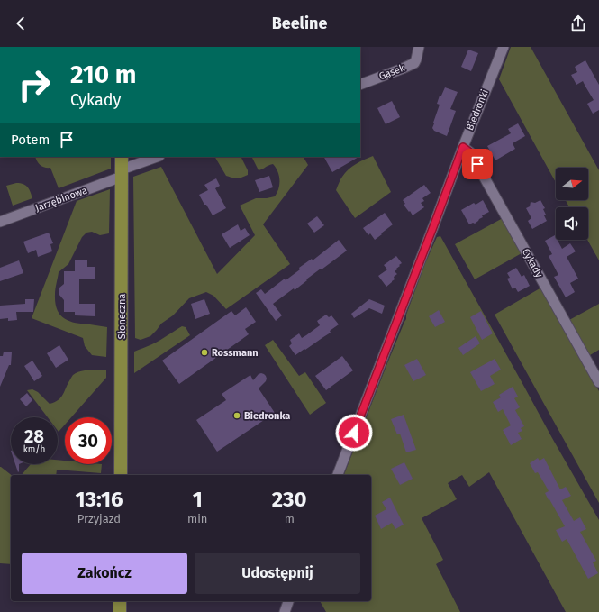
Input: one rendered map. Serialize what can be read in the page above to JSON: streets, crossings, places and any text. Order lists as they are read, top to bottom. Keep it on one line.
{"streets":{"main road":["Słoneczna"],"street":["Gąsek","Biedronki","Jarzębinowa","Cykady"]},"crossings":[["Biedronki","Cykady"],["Jarzębinowa","Słoneczna"]],"places":["Rossmann","Biedronka"],"north":"right","page":{"header":"Beeline","turn":["210 m","Cykady"],"then":"Potem","speed":"28 km/h","limit":"30","eta":["13:16","Przyjazd","1","min","230","m"],"buttons":["Zakończ","Udostępnij"]}}
